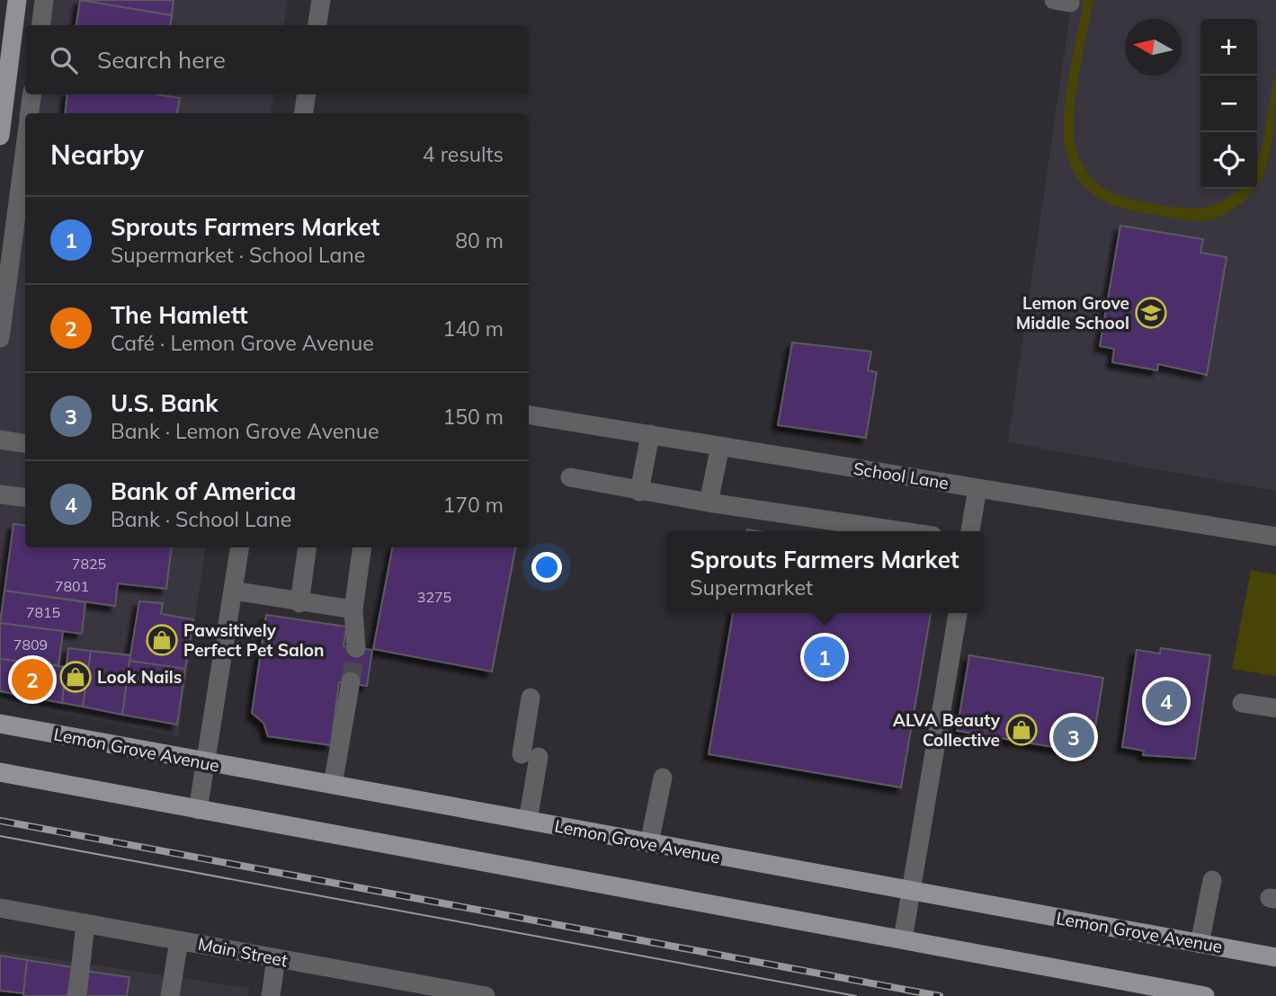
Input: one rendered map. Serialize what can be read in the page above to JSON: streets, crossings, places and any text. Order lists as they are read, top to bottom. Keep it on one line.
{"streets":{"main road":["Lemon Grove Avenue"],"street":["School Lane","Main Street"]},"places":{"school or university":["Lemon Grove Middle School"],"shop":["Pawsitively Perfect Pet Salon","Look Nails","ALVA Beauty Collective"]},"house_numbers":["7825","7801","3275","7815","7809"],"north":"left","page":{"map_buttons":["+","−"],"search":"Search here","heading":["Nearby","4 results"],"list":[{"mark":"1","name":"Sprouts Farmers Market","note":"Supermarket · School Lane","value":"80 m"},{"mark":"2","name":"The Hamlett","note":"Café · Lemon Grove Avenue","value":"140 m"},{"mark":"3","name":"U.S. Bank","note":"Bank · Lemon Grove Avenue","value":"150 m"},{"mark":"4","name":"Bank of America","note":"Bank · School Lane","value":"170 m"}],"popup":["Sprouts Farmers Market","Supermarket"],"pins":["1","2","4","3"]}}
